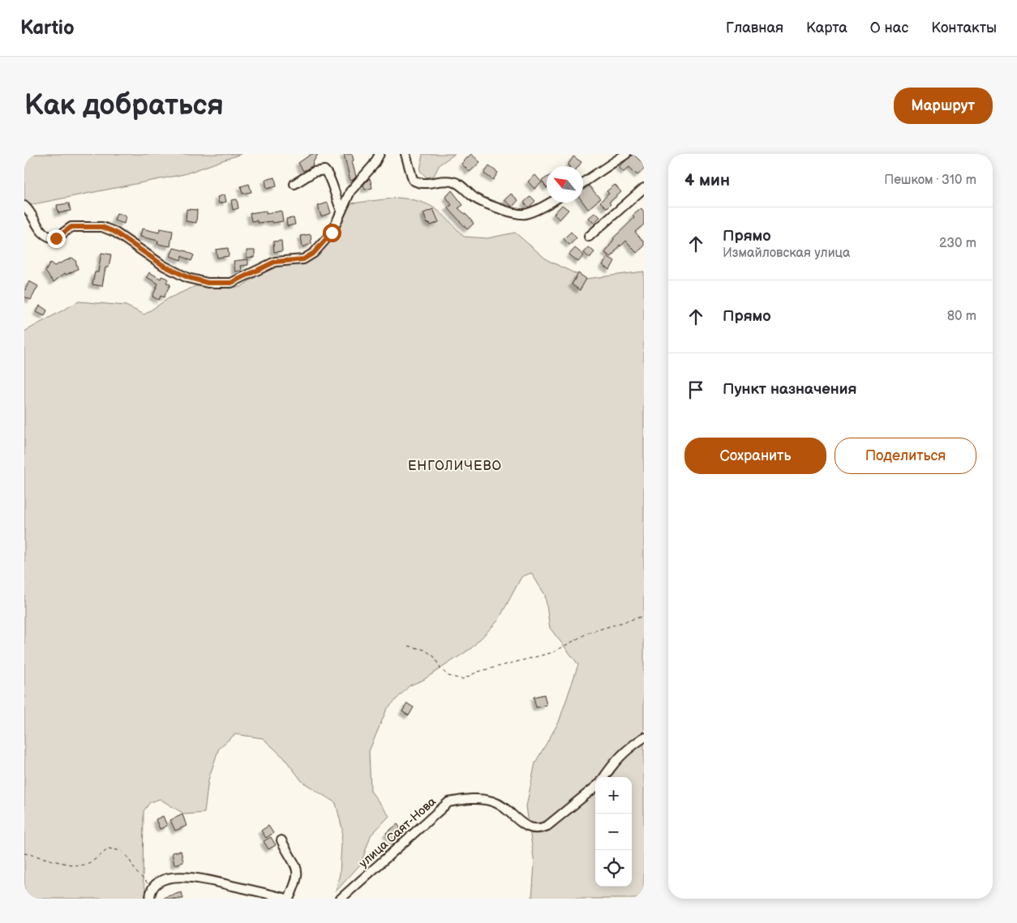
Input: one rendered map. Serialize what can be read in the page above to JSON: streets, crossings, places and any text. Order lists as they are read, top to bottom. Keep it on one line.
{"streets":{"street":["улица Саят-Нова"]},"districts":["ЕНГОЛИЧЕВО"],"north":"top left","page":{"header":"Kartio","nav":["Главная","Карта","О нас","Контакты"],"buttons":["Маршрут",["Сохранить","Поделиться"]],"title":"Как добраться","heading":["4 мин","Пешком · 310 m"],"list":[["Прямо","Измайловская улица","230 m"],["Прямо","80 m"],"Пункт назначения"],"map_buttons":["+","−"]}}
